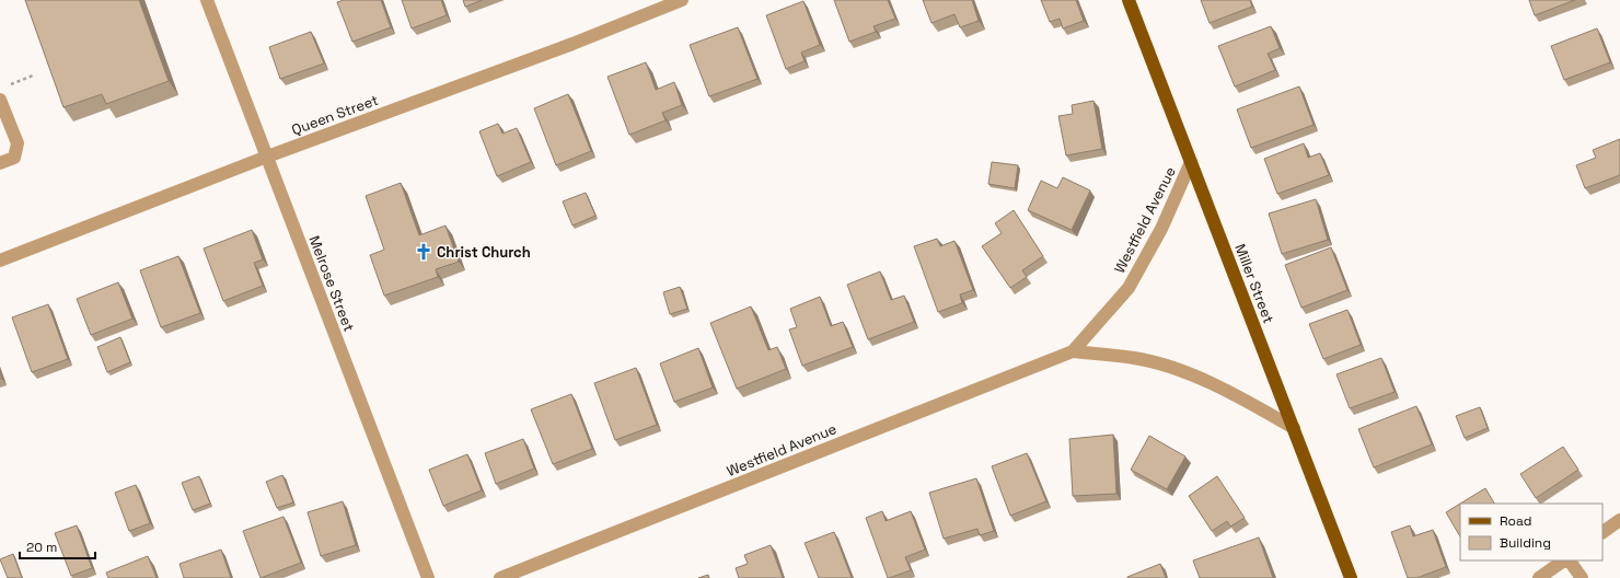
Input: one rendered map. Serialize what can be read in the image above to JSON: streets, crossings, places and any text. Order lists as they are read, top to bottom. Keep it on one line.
{"streets":{"main road":["Miller Street"],"street":["Queen Street","Westfield Avenue","Melrose Street"]},"crossings":[["Queen Street","Melrose Street"],["Westfield Avenue","Miller Street"]],"places":{"church":["Christ Church"]},"legend":["Road","Building"],"scale_bar":"20 m"}
